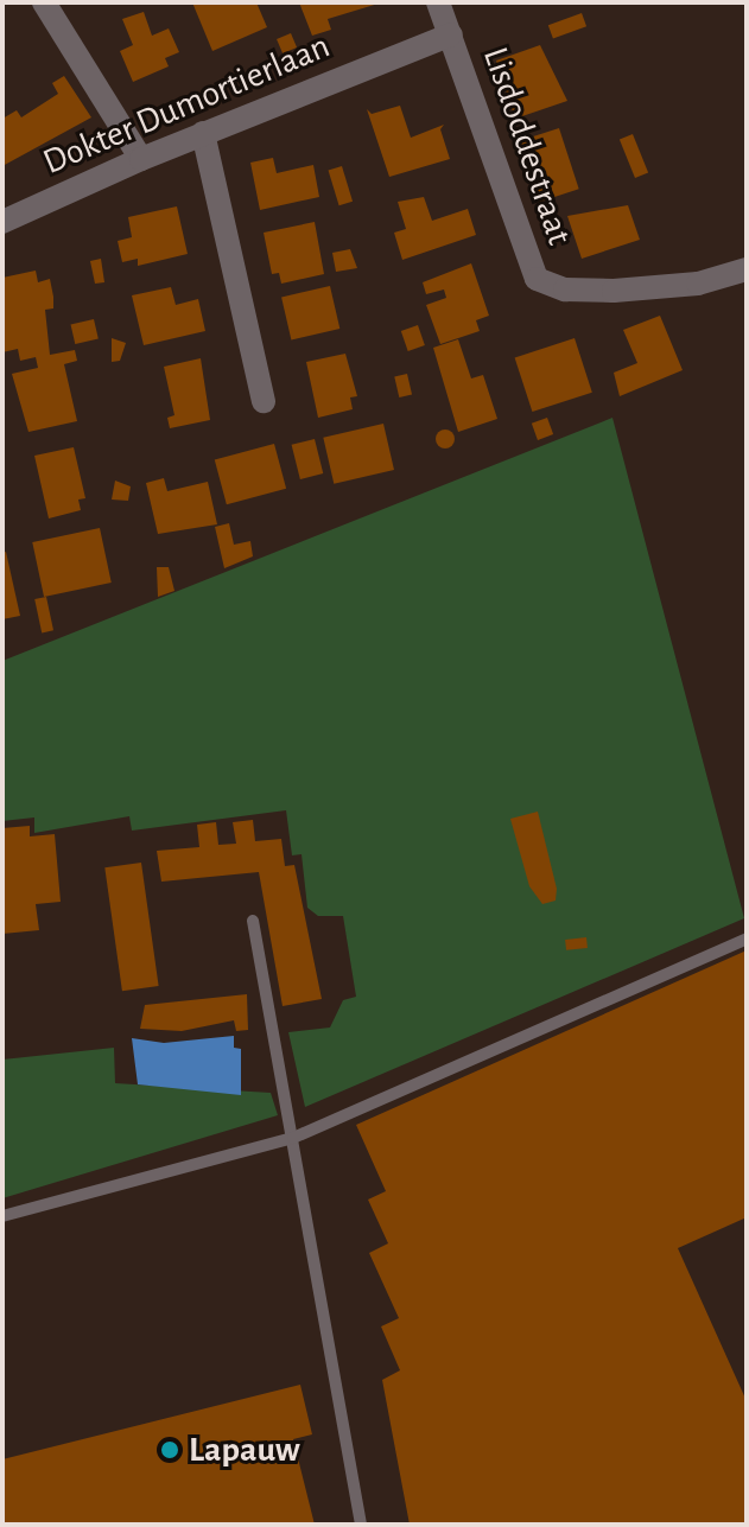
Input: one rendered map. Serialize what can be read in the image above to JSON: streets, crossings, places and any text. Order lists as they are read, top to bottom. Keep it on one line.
{"streets":{"street":["Dokter Dumortierlaan","Lisdoddestraat"]},"crossings":[["Dokter Dumortierlaan","Lisdoddestraat"]],"places":["Lapauw"]}
